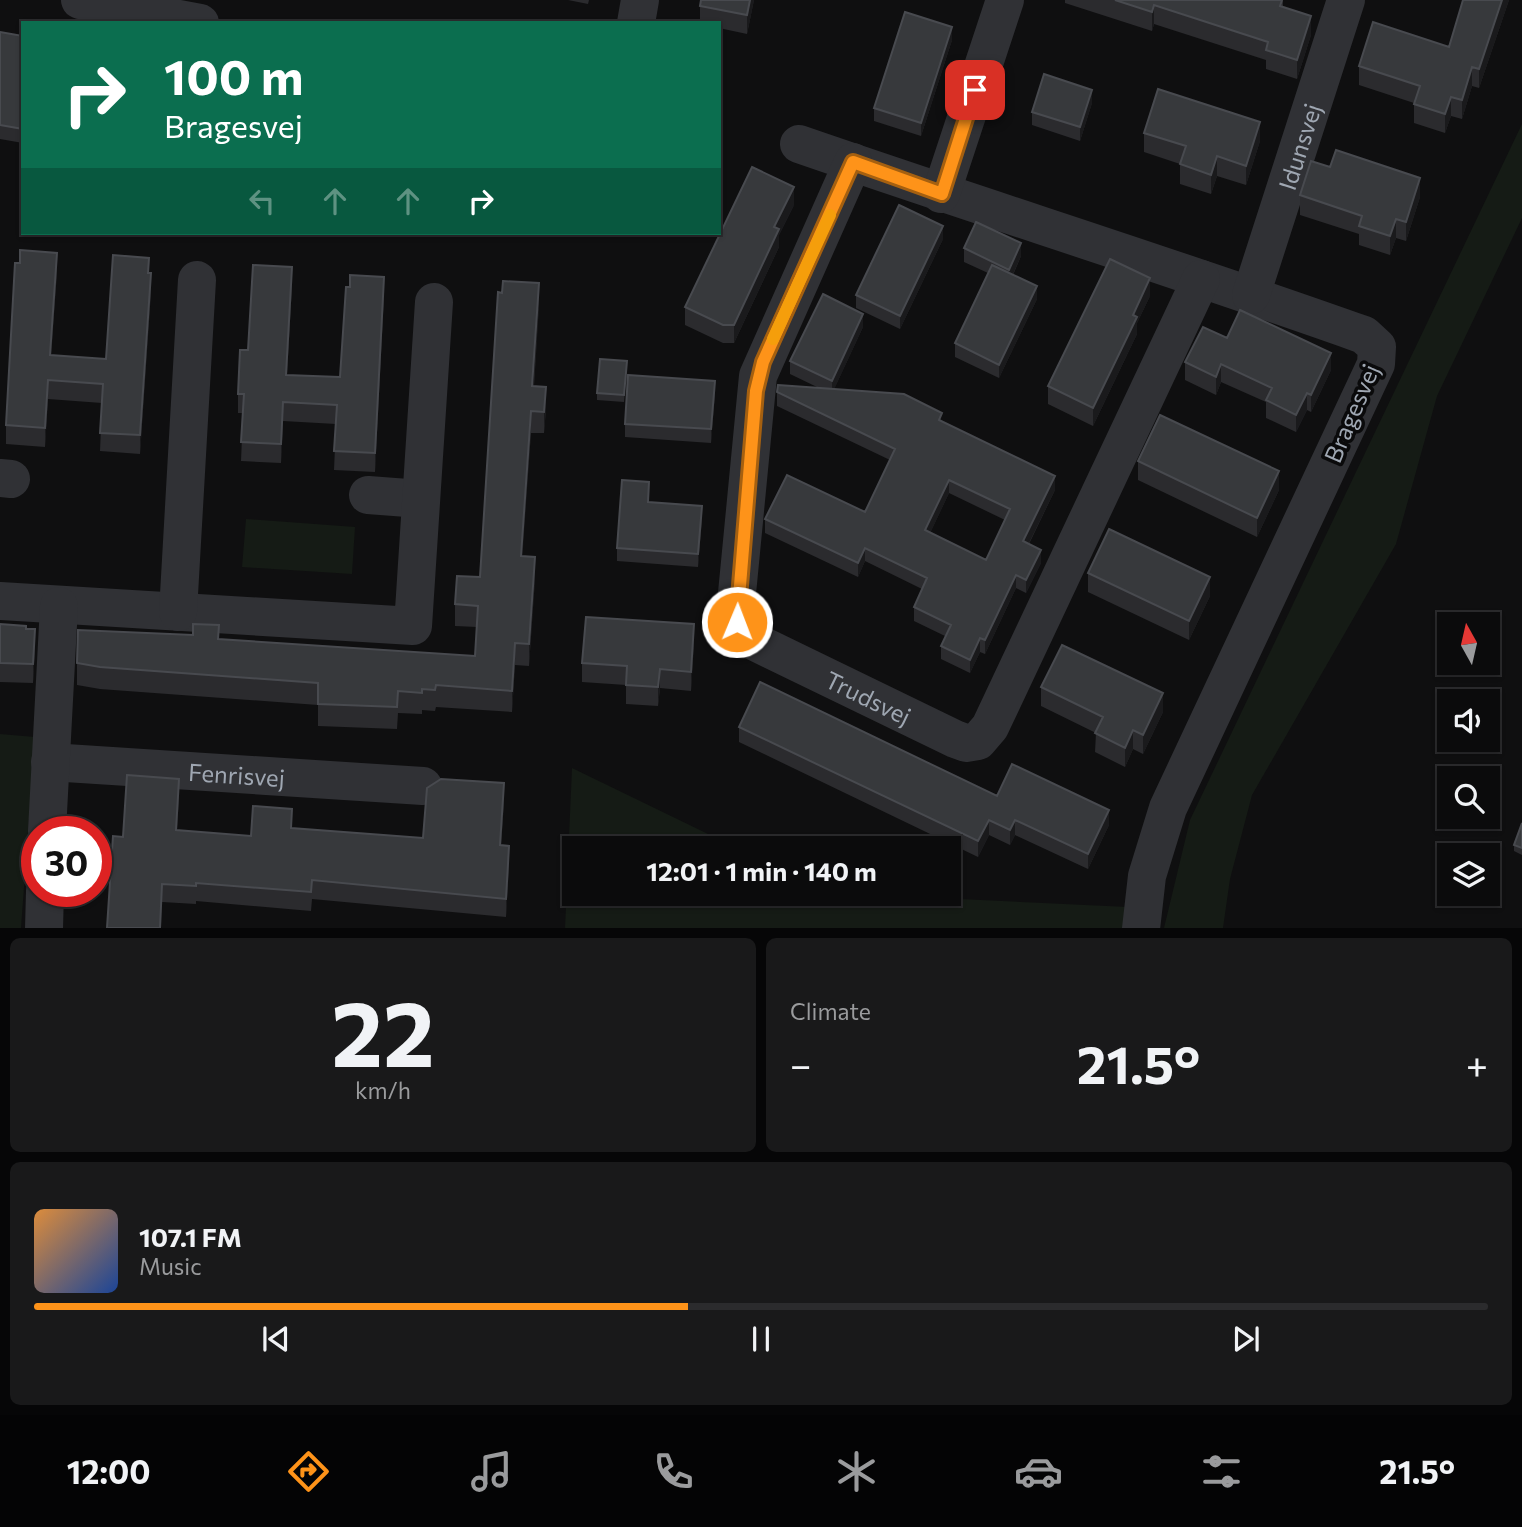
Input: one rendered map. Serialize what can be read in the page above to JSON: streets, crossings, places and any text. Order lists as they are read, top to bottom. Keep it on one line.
{"streets":{"street":["Idunsvej","Bragesvej","Trudsvej","Fenrisvej"]},"crossings":[["Idunsvej","Bragesvej"],["Bragesvej","Trudsvej"]],"north":"top","page":{"turn":["100 m","Bragesvej"],"limit":"30","trip":"12:01 · 1 min · 140 m","tile":[["22","km/h"],"Climate"],"heat":["−","21.5°","+"],"song":["107.1 FM","Music"],"tabs":["12:00","21.5°"]}}
